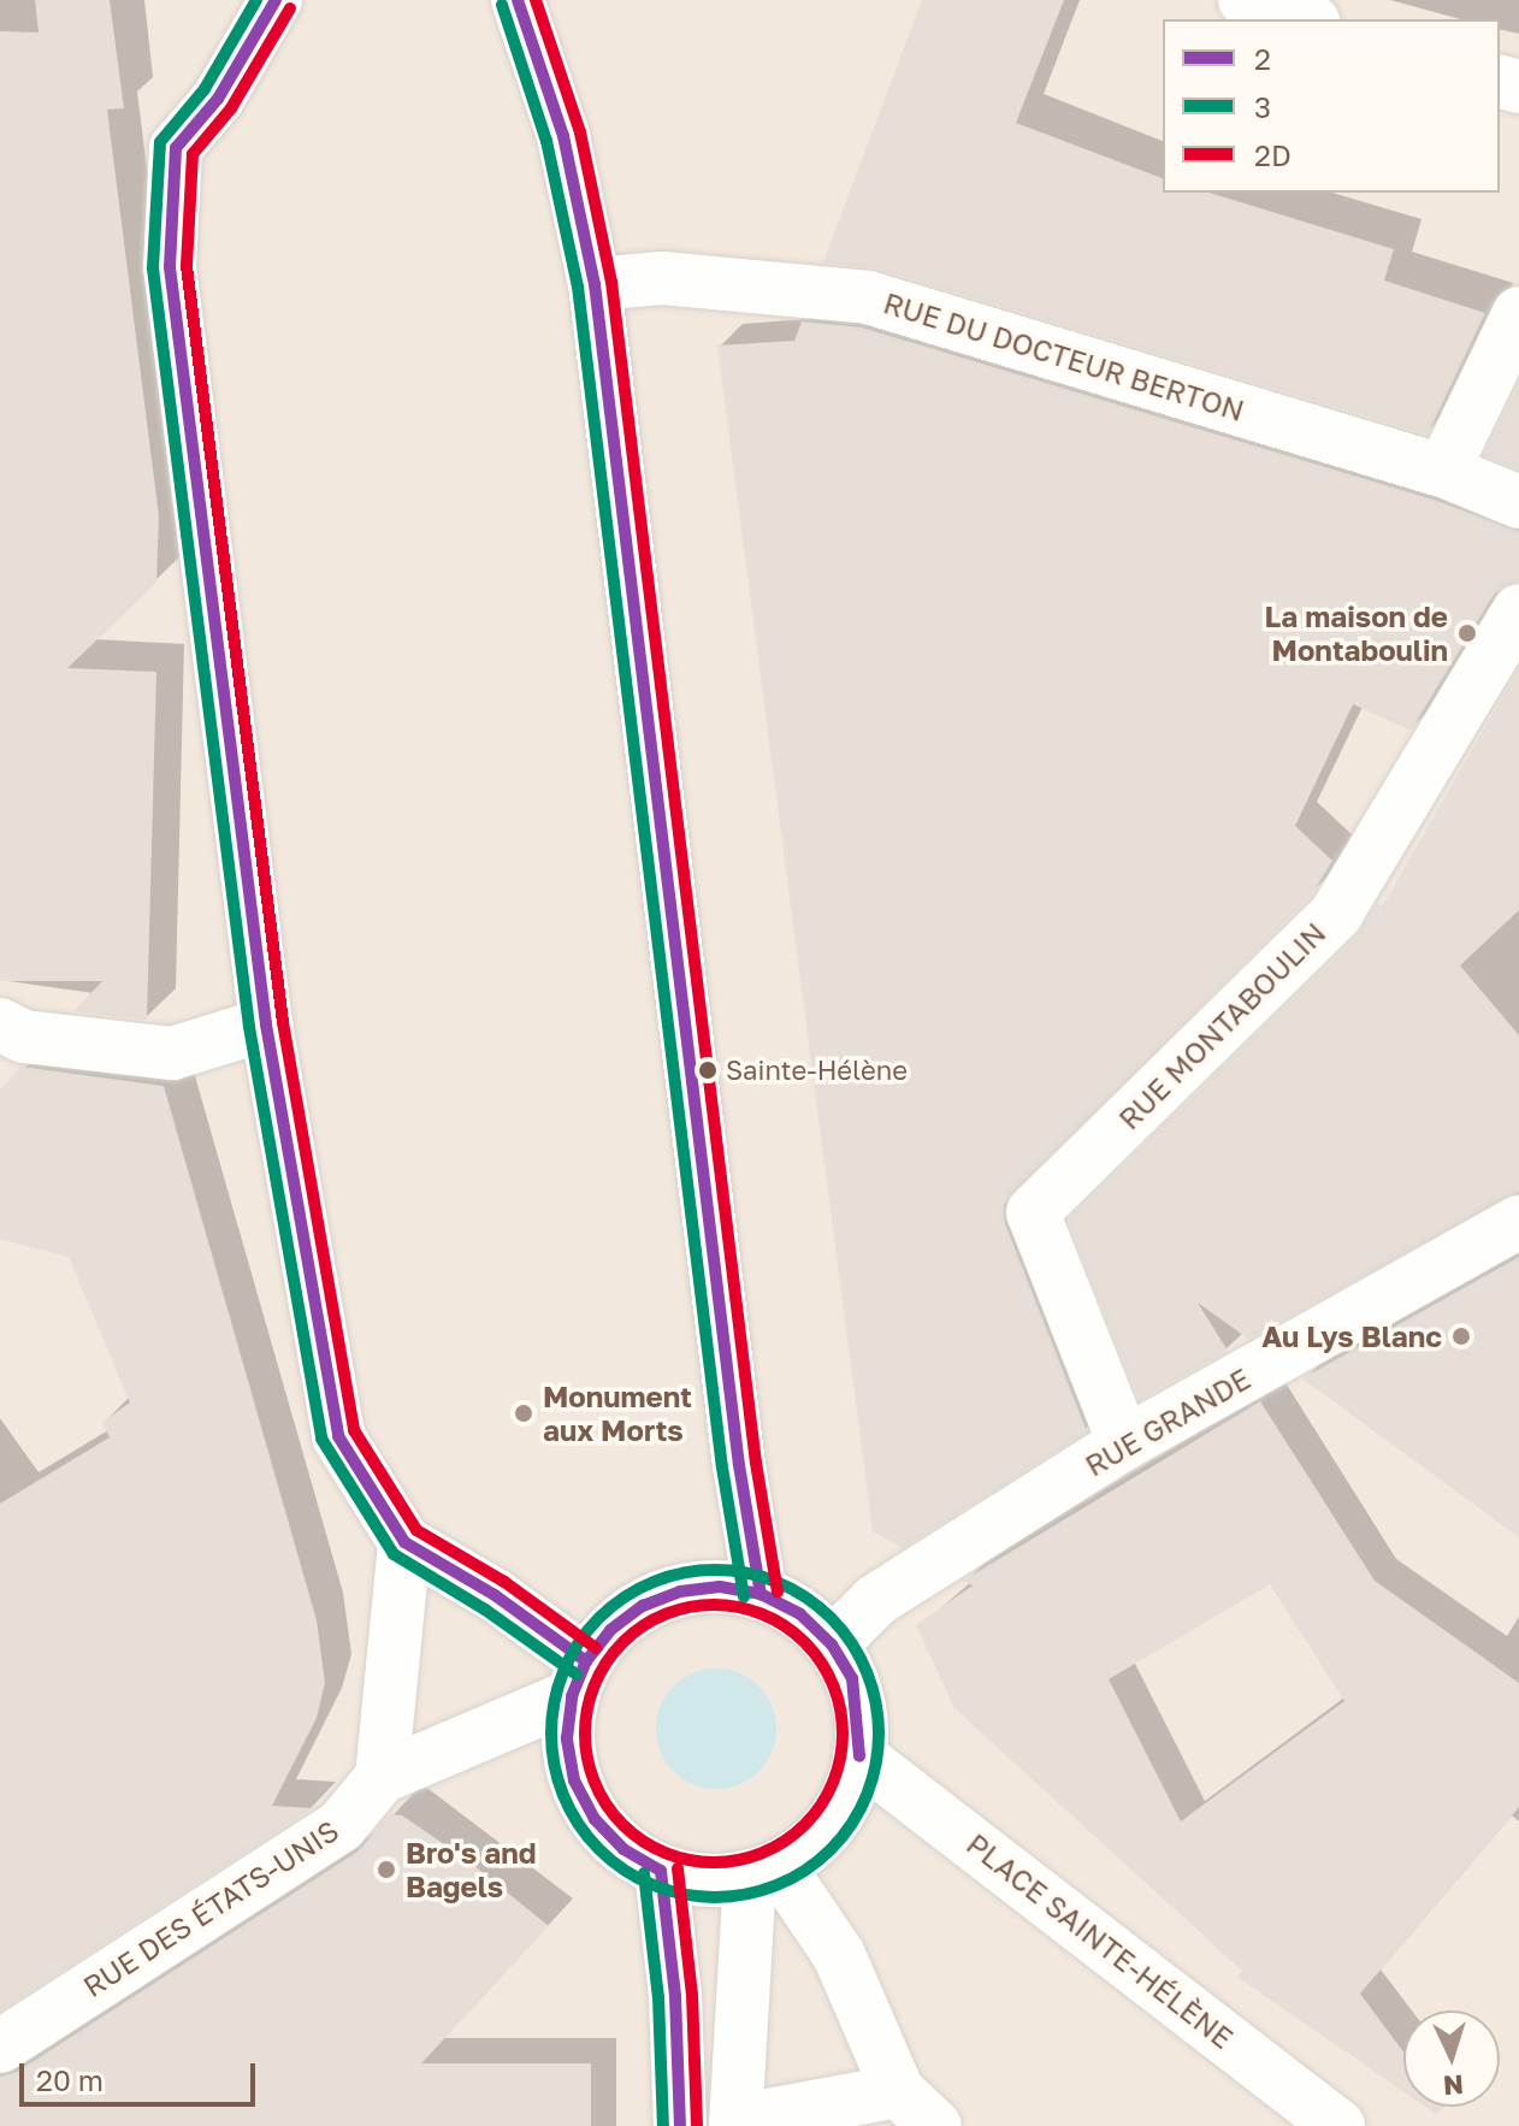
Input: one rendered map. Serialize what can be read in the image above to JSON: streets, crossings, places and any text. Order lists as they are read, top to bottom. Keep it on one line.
{"streets":{"street":["RUE DU DOCTEUR BERTON","RUE MONTABOULIN","RUE GRANDE","RUE DES ÉTATS-UNIS","PLACE SAINTE-HÉLÈNE"]},"crossings":[["RUE MONTABOULIN","RUE GRANDE"],["RUE GRANDE","RUE DES ÉTATS-UNIS"],["RUE GRANDE","PLACE SAINTE-HÉLÈNE"],["RUE DES ÉTATS-UNIS","PLACE SAINTE-HÉLÈNE"]],"places":["La maison de Montaboulin","Sainte-Hélène","Au Lys Blanc","Monument aux Morts","Bro's and Bagels"],"lines":["transit line 2","transit line 3","transit line 2D"],"legend":["2","3","2D"],"scale_bar":"20 m","north":"bottom"}
